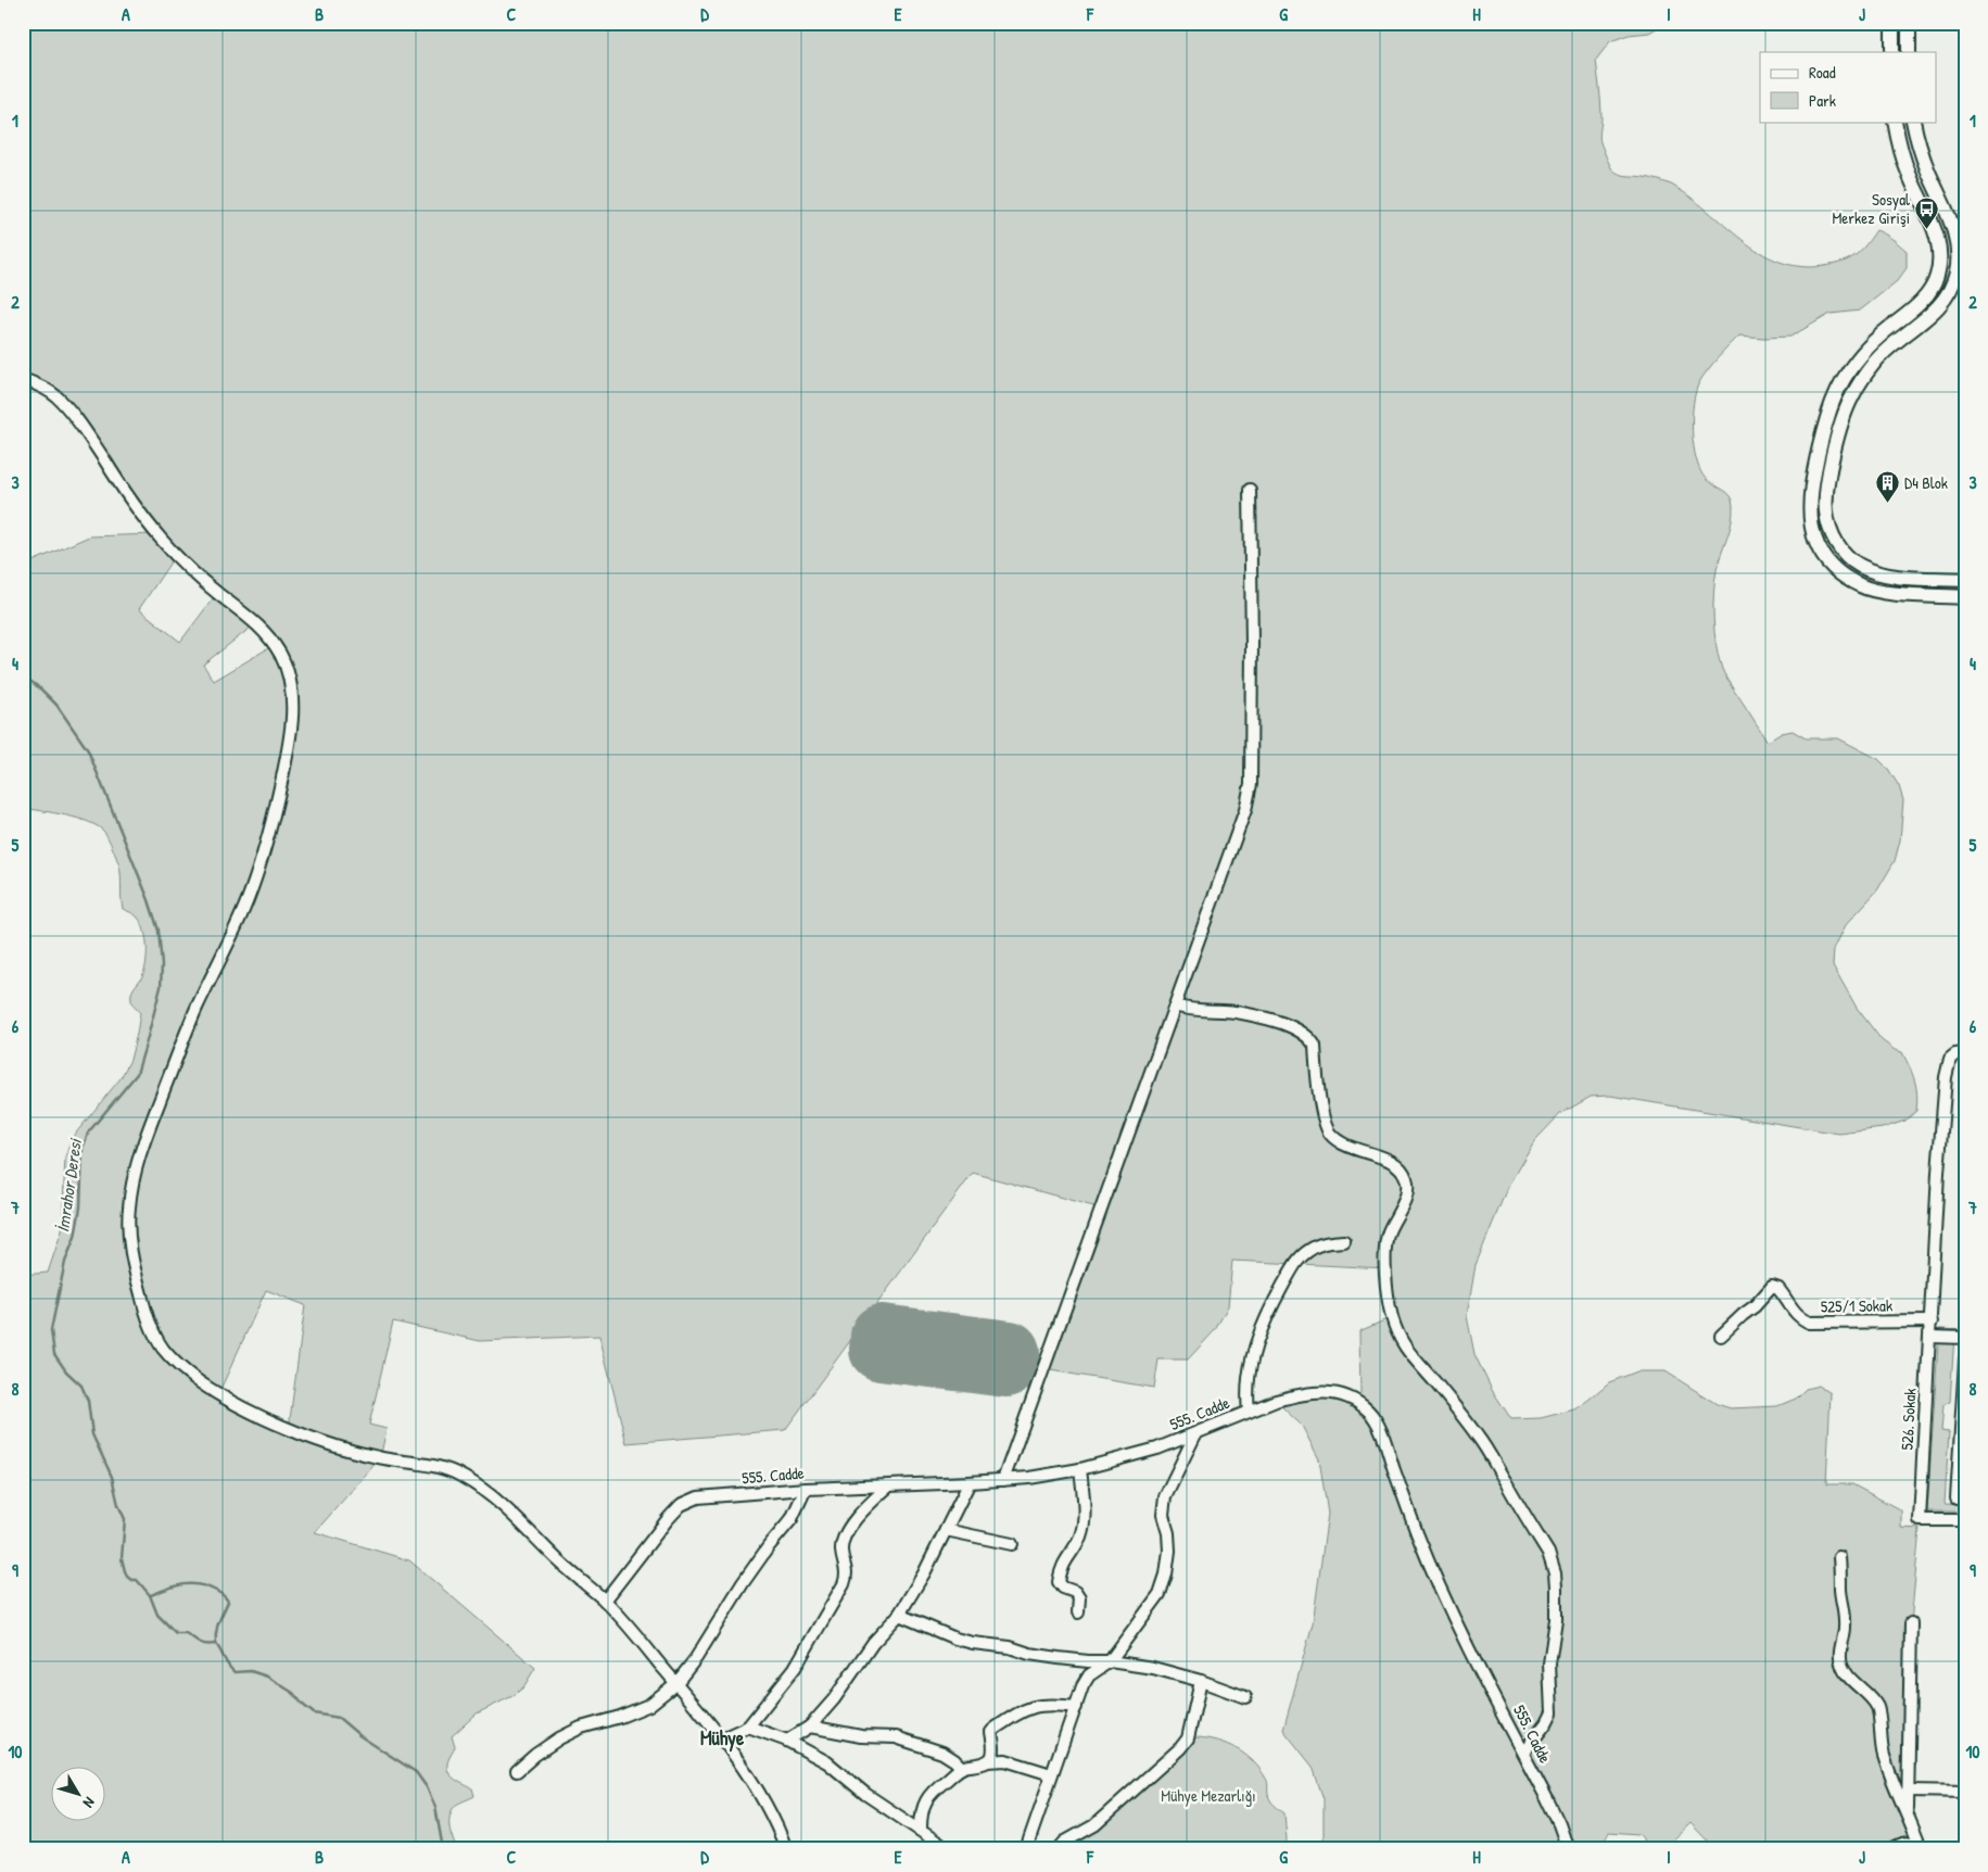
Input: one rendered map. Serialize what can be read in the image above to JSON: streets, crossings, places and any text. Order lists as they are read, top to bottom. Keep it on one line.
{"streets":{"street":["525/1 Sokak","555. Cadde","526. Sokak"]},"crossings":[["525/1 Sokak","526. Sokak"]],"districts":["Mühye"],"water":["İmrahor Deresi"],"parks":["Mühye Mezarlığı"],"places":{"bus stop":["Sosyal Merkez Girişi"],"building":["D4 Blok"]},"legend":["Road","Park"],"north":"bottom right","grid":{"columns":["A","B","C","D","E","F","G","H","I","J"],"rows":["1","2","3","4","5","6","7","8","9","10"]}}
